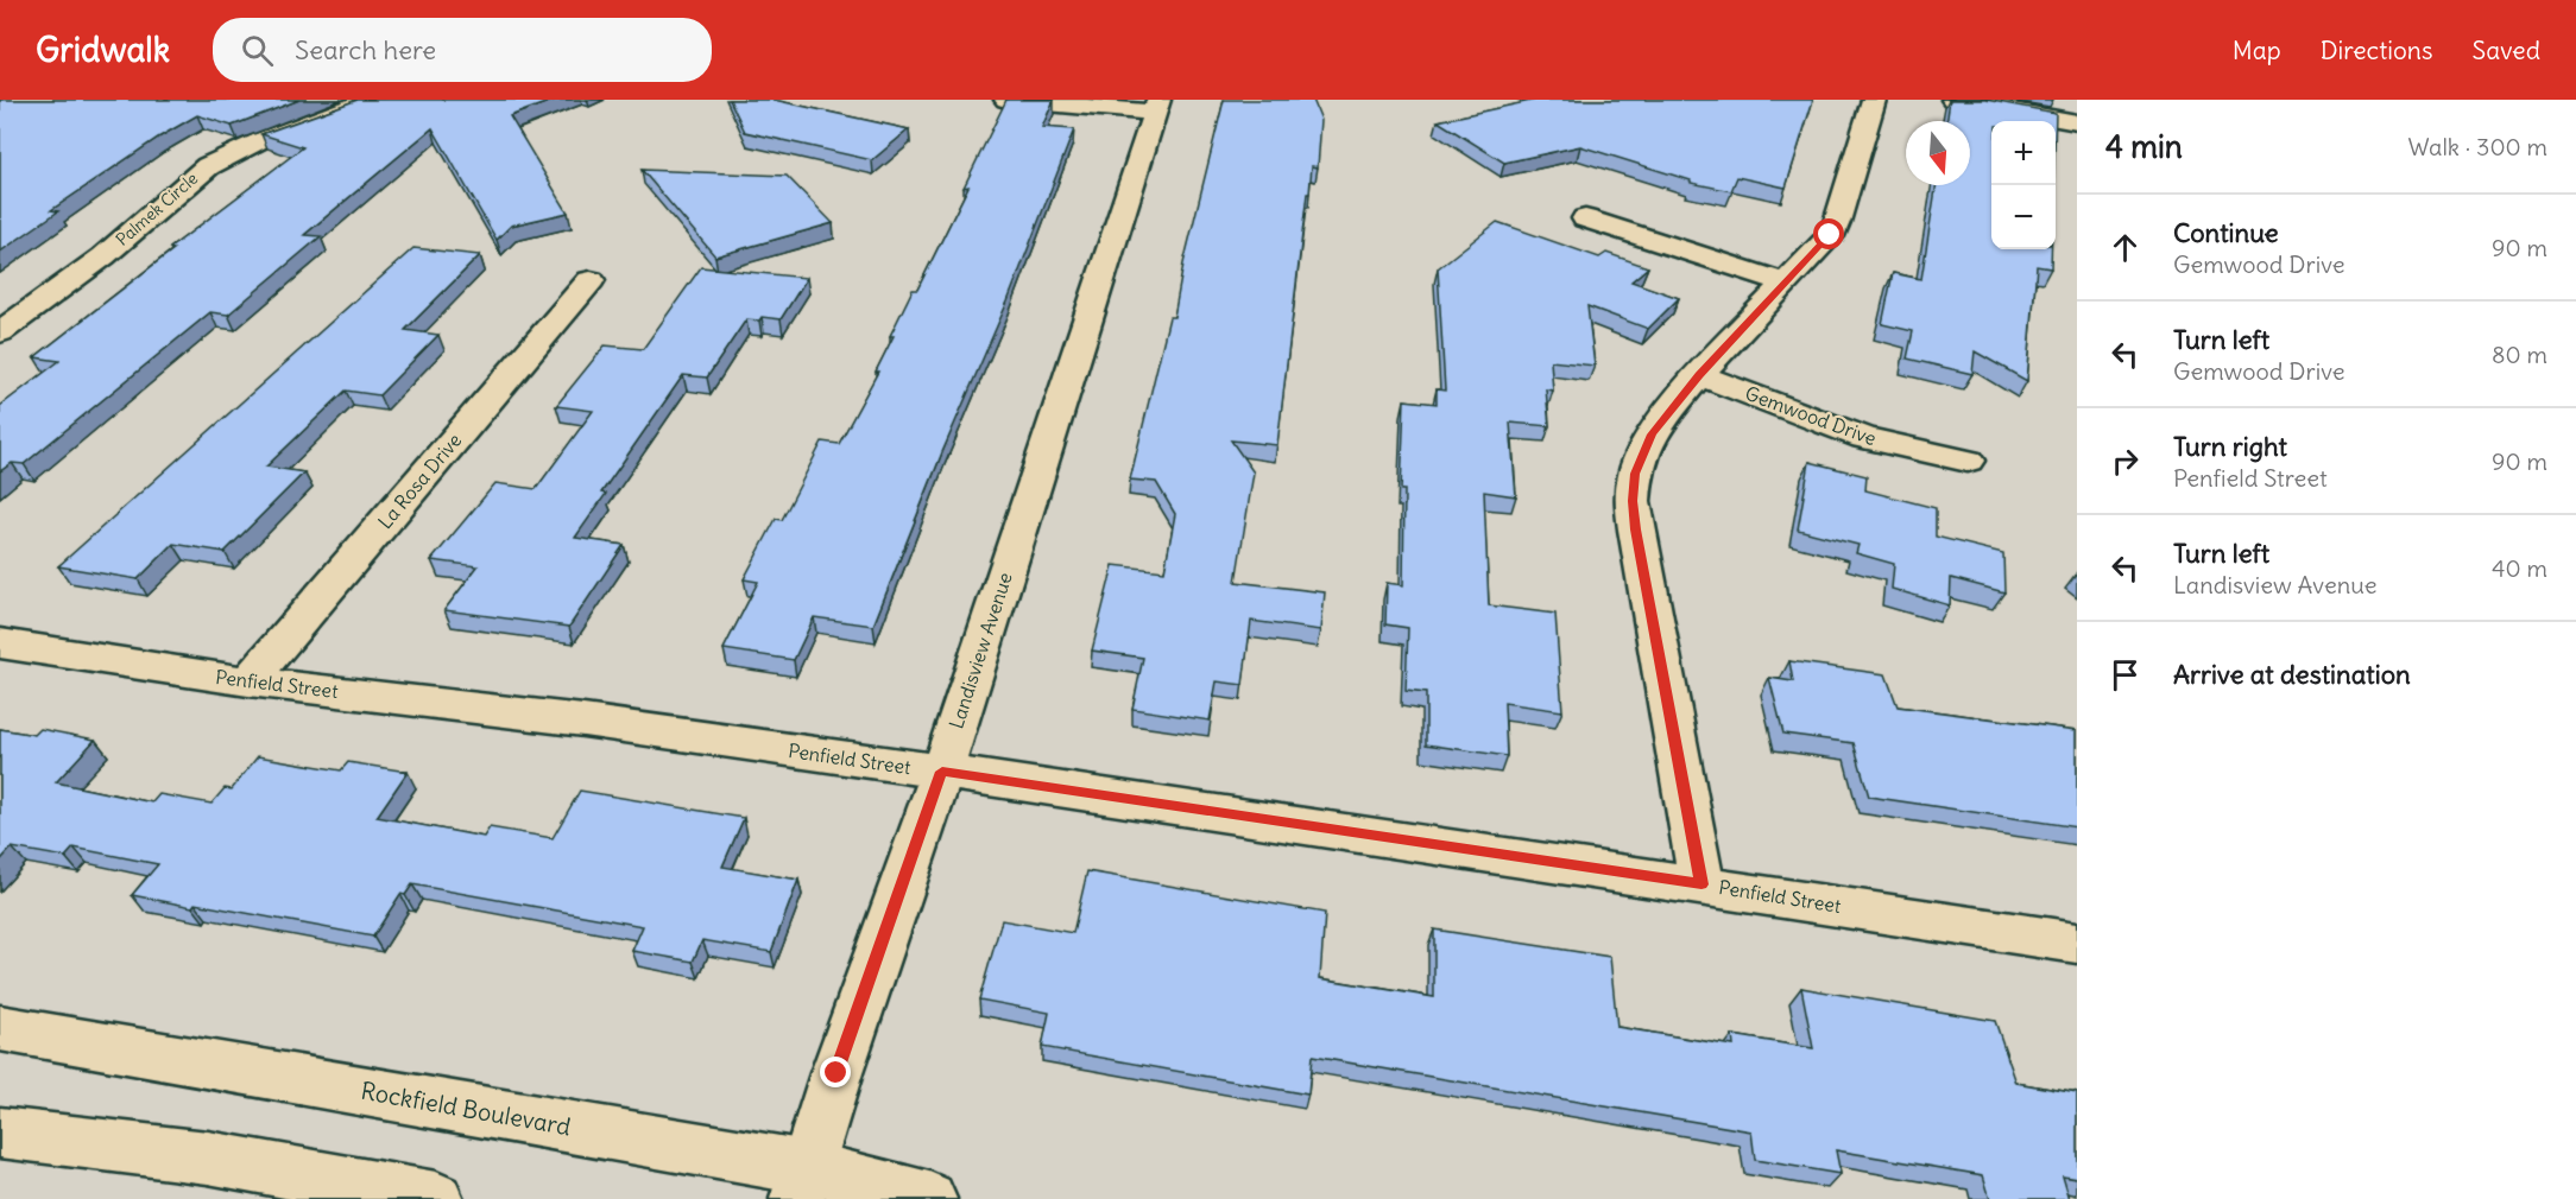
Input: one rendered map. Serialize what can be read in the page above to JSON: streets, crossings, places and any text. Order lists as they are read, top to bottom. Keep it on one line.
{"streets":{"street":["Palmek Circle","Gemwood Drive","La Rosa Drive","Landisview Avenue","Penfield Street","Rockfield Boulevard"]},"crossings":[["La Rosa Drive","Penfield Street"],["Landisview Avenue","Penfield Street"],["Landisview Avenue","Rockfield Boulevard"]],"north":"bottom","page":{"header":"Gridwalk","search":"Search here","nav":["Map","Directions","Saved"],"heading":["4 min","Walk · 300 m"],"map_buttons":["+","−"],"list":[["Continue","Gemwood Drive","90 m"],["Turn left","Gemwood Drive","80 m"],["Turn right","Penfield Street","90 m"],["Turn left","Landisview Avenue","40 m"],"Arrive at destination"]}}
